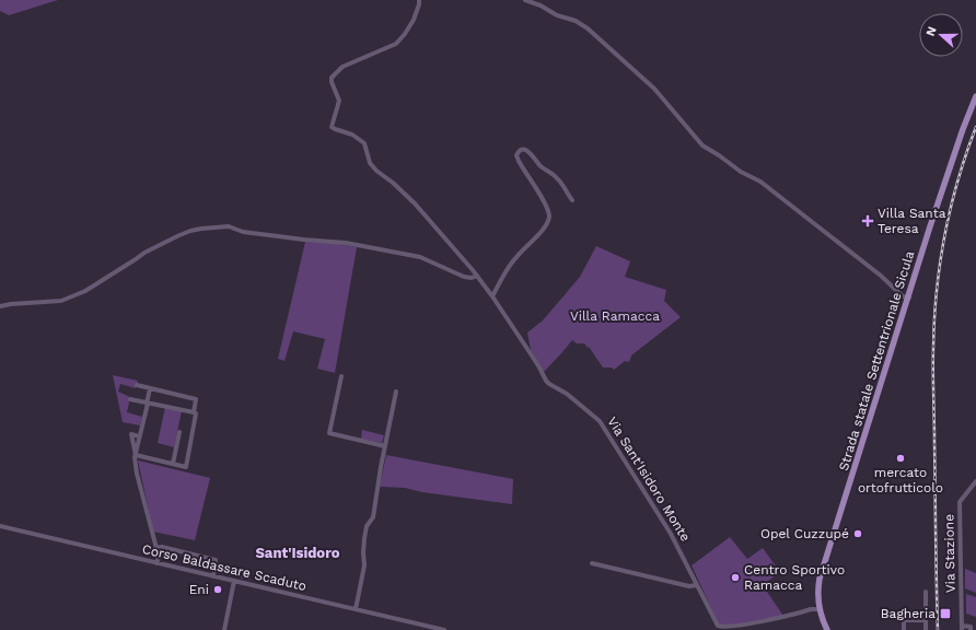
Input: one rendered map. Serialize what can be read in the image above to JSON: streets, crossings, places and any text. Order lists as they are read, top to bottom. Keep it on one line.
{"streets":{"main road":["Strada statale Settentrionale Sicula"],"street":["Via Sant'Isidoro Monte","Via Stazione","Corso Baldassare Scaduto"]},"crossings":[["Strada statale Settentrionale Sicula","Via Sant'Isidoro Monte"]],"districts":["Sant'Isidoro"],"parks":["Villa Ramacca"],"places":{"health":["Villa Santa Teresa"],"other":["mercato ortofrutticolo","Opel Cuzzupé","Centro Sportivo Ramacca","Eni"],"transit":["Bagheria"]},"north":"left"}
